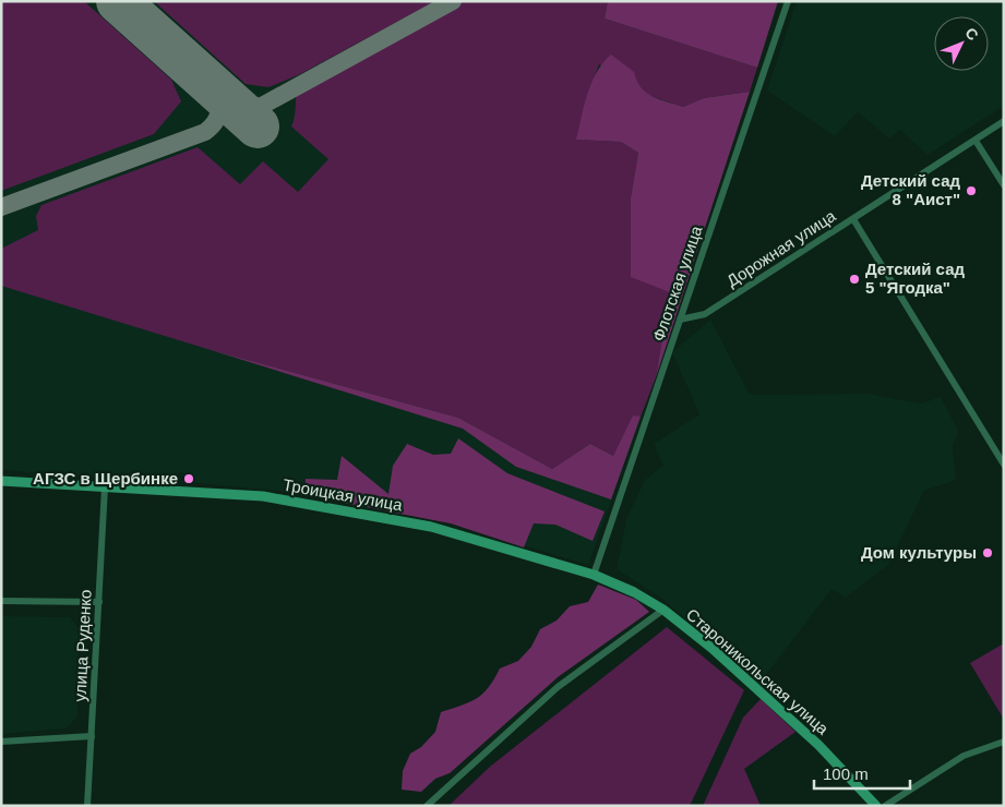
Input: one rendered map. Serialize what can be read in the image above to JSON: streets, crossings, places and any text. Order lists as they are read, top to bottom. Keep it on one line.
{"streets":{"street":["Дорожная улица","Флотская улица","Троицкая улица","улица Руденко","Староникольская улица"]},"crossings":[["Дорожная улица","Флотская улица"],["Флотская улица","Троицкая улица"],["Троицкая улица","улица Руденко"],["Троицкая улица","Староникольская улица"]],"places":["Детский сад 8 \"Аист\"","Детский сад 5 \"Ягодка\"","АГЗС в Щербинке","Дом культуры"],"scale_bar":"100 m","north":"top right"}
